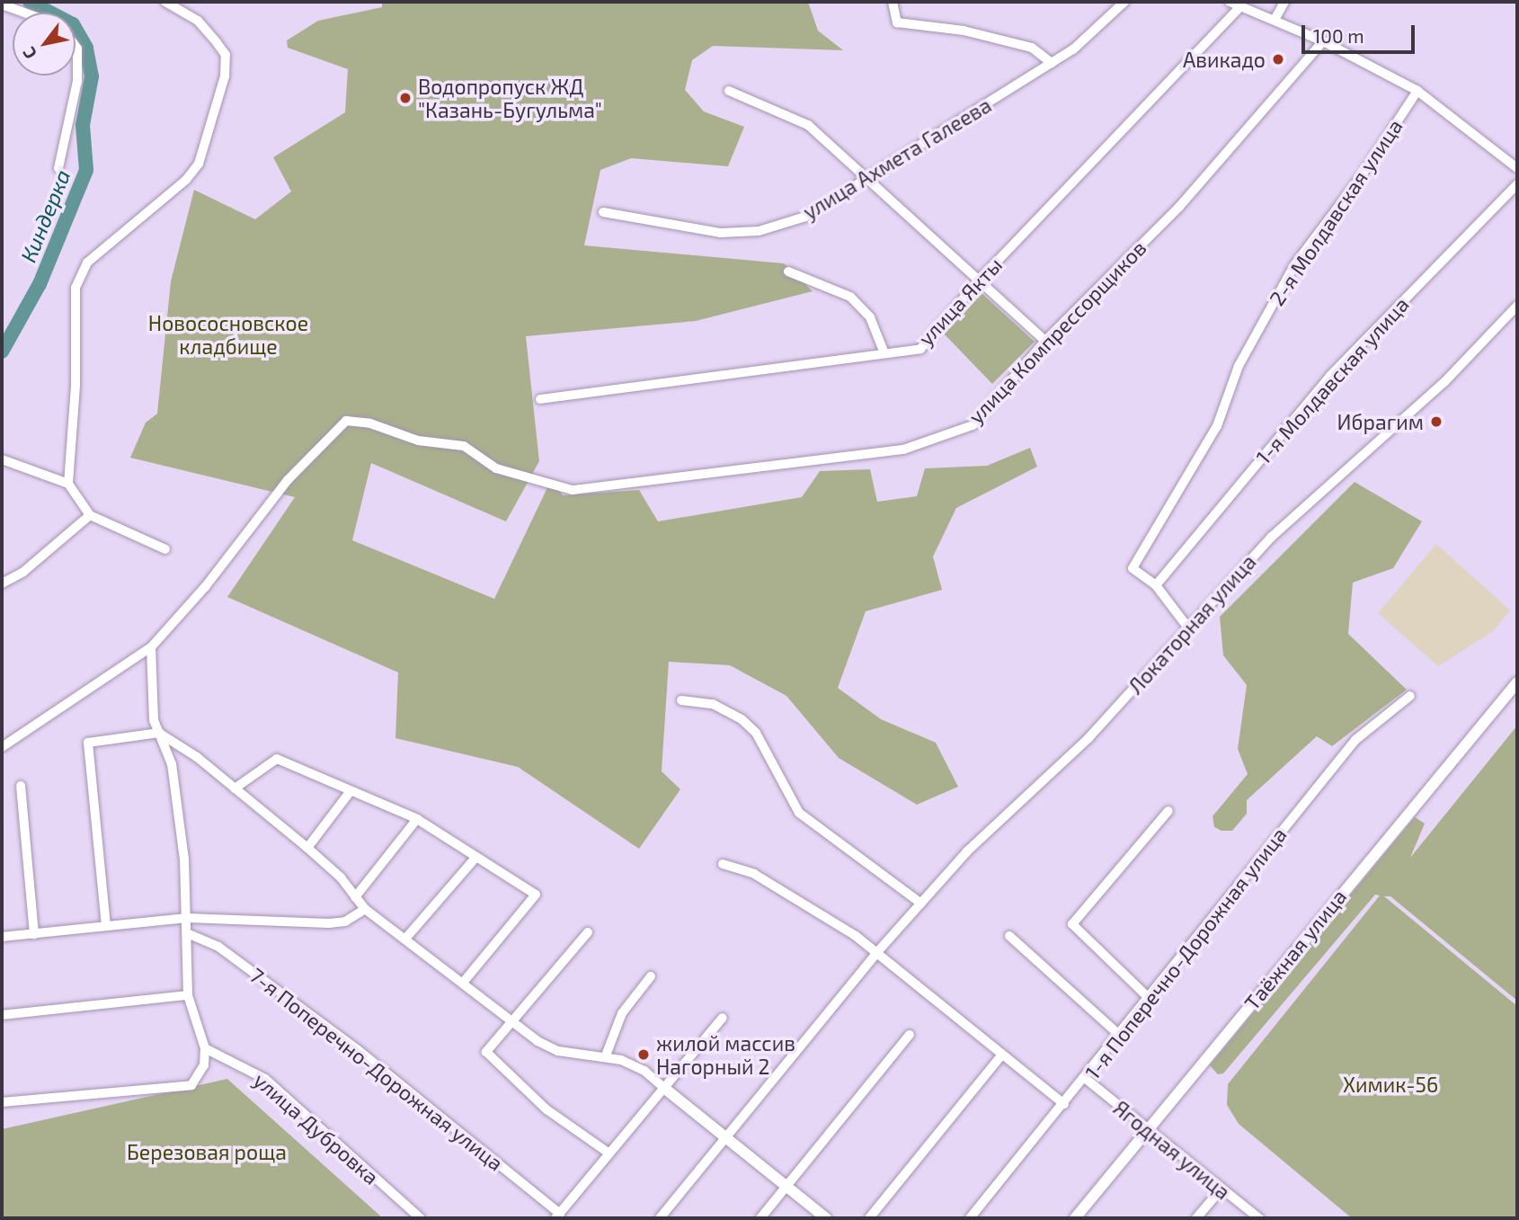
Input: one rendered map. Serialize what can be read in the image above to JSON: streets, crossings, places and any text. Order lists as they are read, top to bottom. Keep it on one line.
{"streets":{"street":["улица Ахмета Галеева","2-я Молдавская улица","улица Якты","улица Компрессорщиков","1-я Молдавская улица","Локаторная улица","Таёжная улица","1-я Поперечно-Дорожная улица","7-я Поперечно-Дорожная улица","улица Дубровка","Ягодная улица"]},"crossings":[["2-я Молдавская улица","1-я Молдавская улица"],["Таёжная улица","Ягодная улица"],["1-я Поперечно-Дорожная улица","Ягодная улица"]],"water":["Киндерка"],"parks":["Новососновское кладбище","Химик-56","Березовая роща"],"places":["Авикадо","Водопропуск ЖД \"Казань-Бугульма\"","Ибрагим","жилой массив Нагорный 2"],"scale_bar":"100 m","north":"bottom left"}
